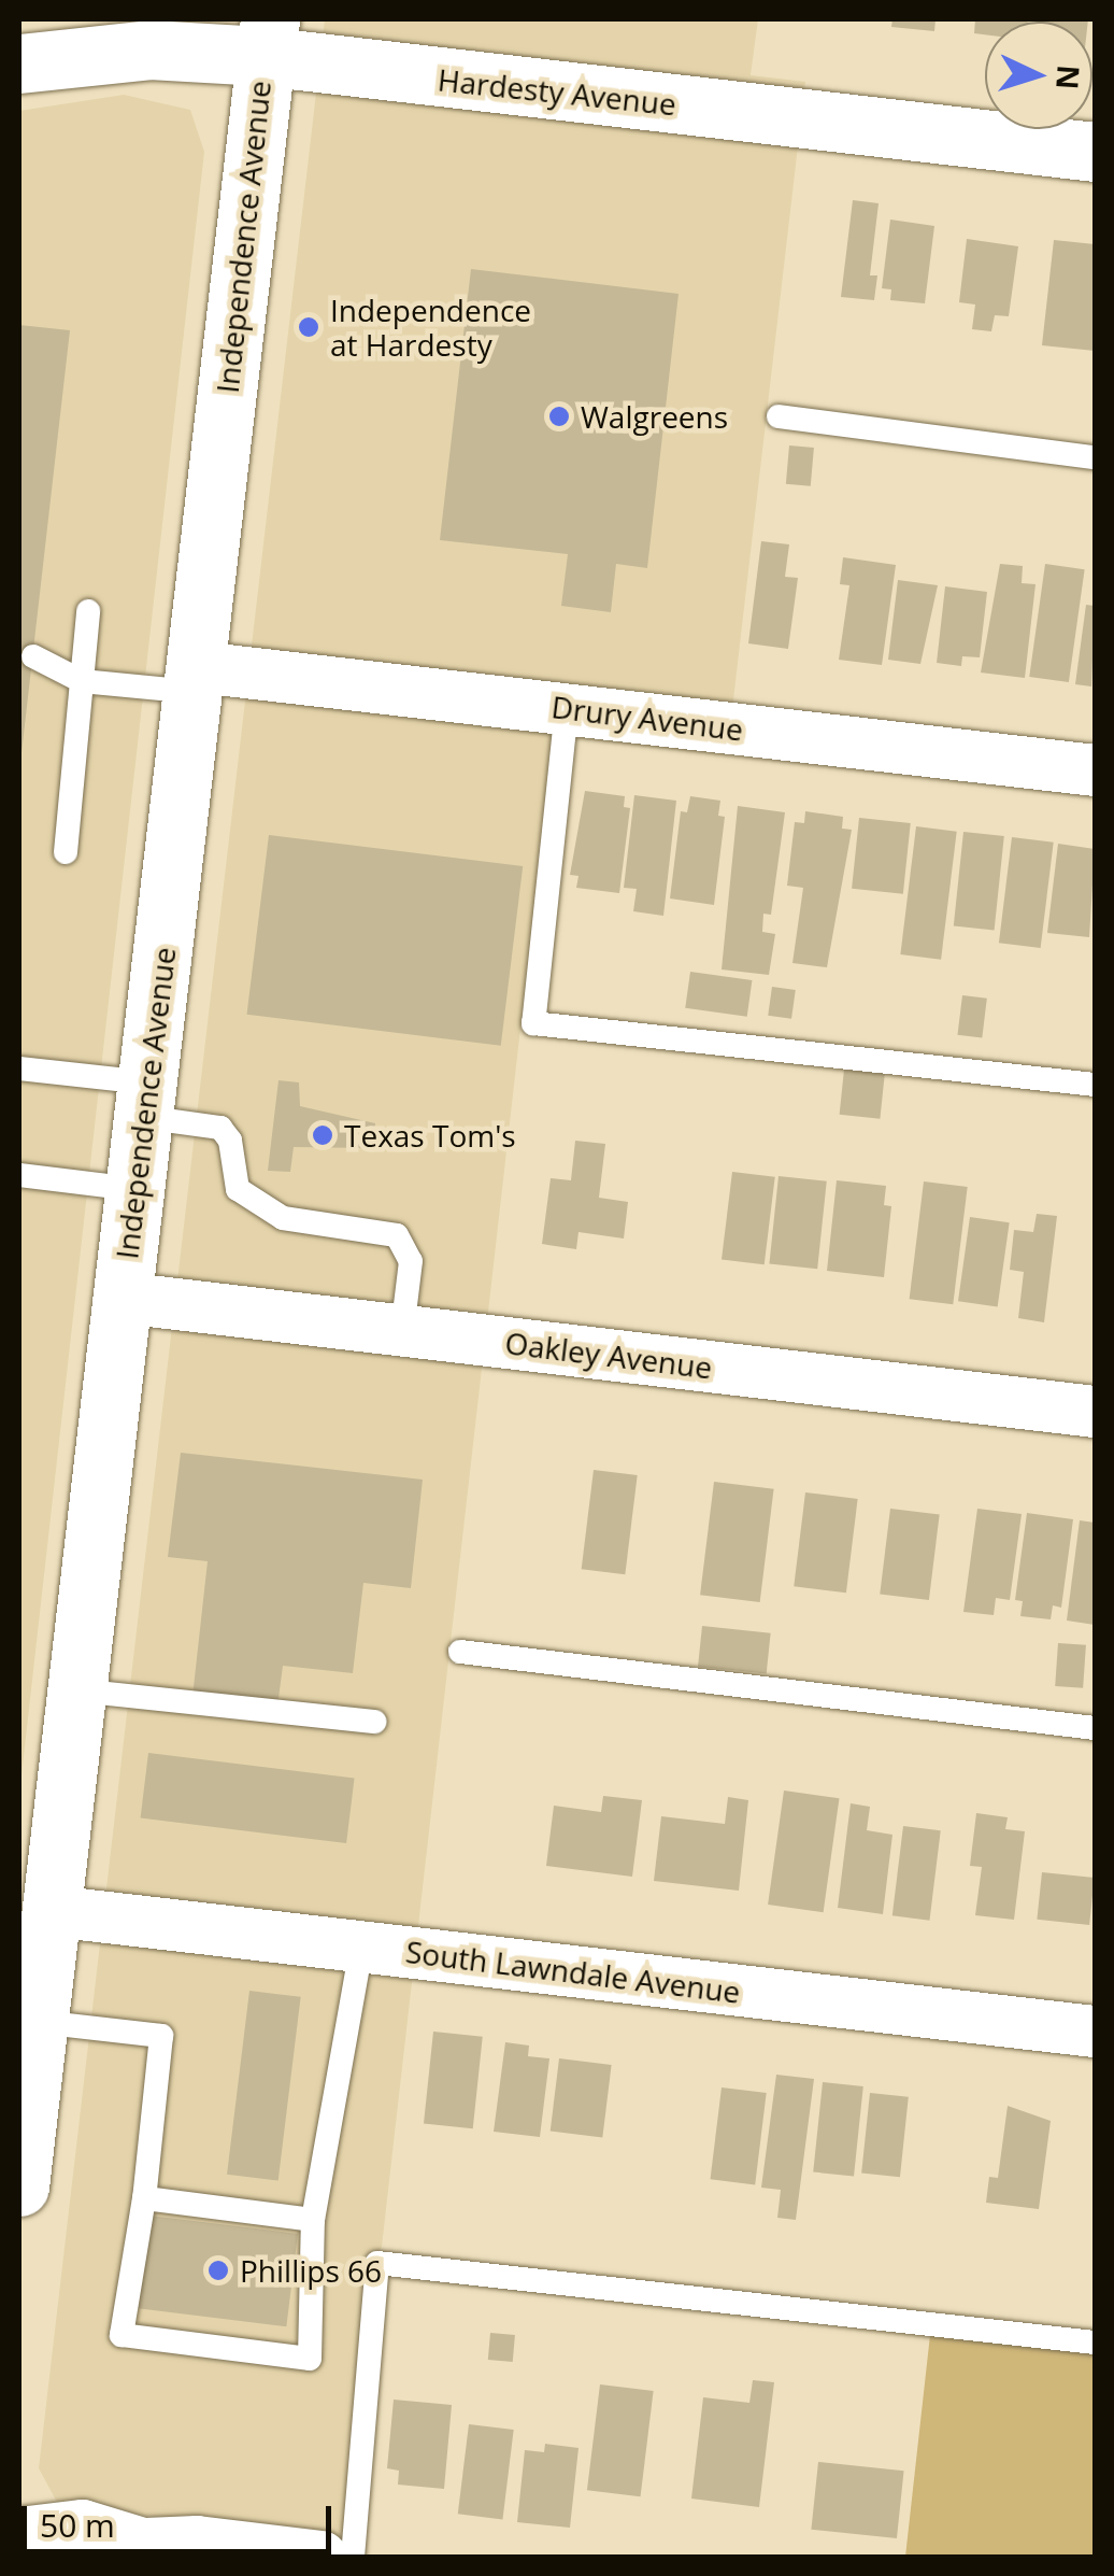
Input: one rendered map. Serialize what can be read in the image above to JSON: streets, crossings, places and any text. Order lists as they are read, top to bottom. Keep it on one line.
{"streets":{"main road":["Hardesty Avenue","Independence Avenue"],"street":["Drury Avenue","Oakley Avenue","South Lawndale Avenue"]},"crossings":[["Hardesty Avenue","Independence Avenue"],["Independence Avenue","Drury Avenue"],["Independence Avenue","Oakley Avenue"],["Independence Avenue","South Lawndale Avenue"]],"places":["Independence at Hardesty","Walgreens","Texas Tom's","Phillips 66"],"scale_bar":"50 m","north":"right"}
